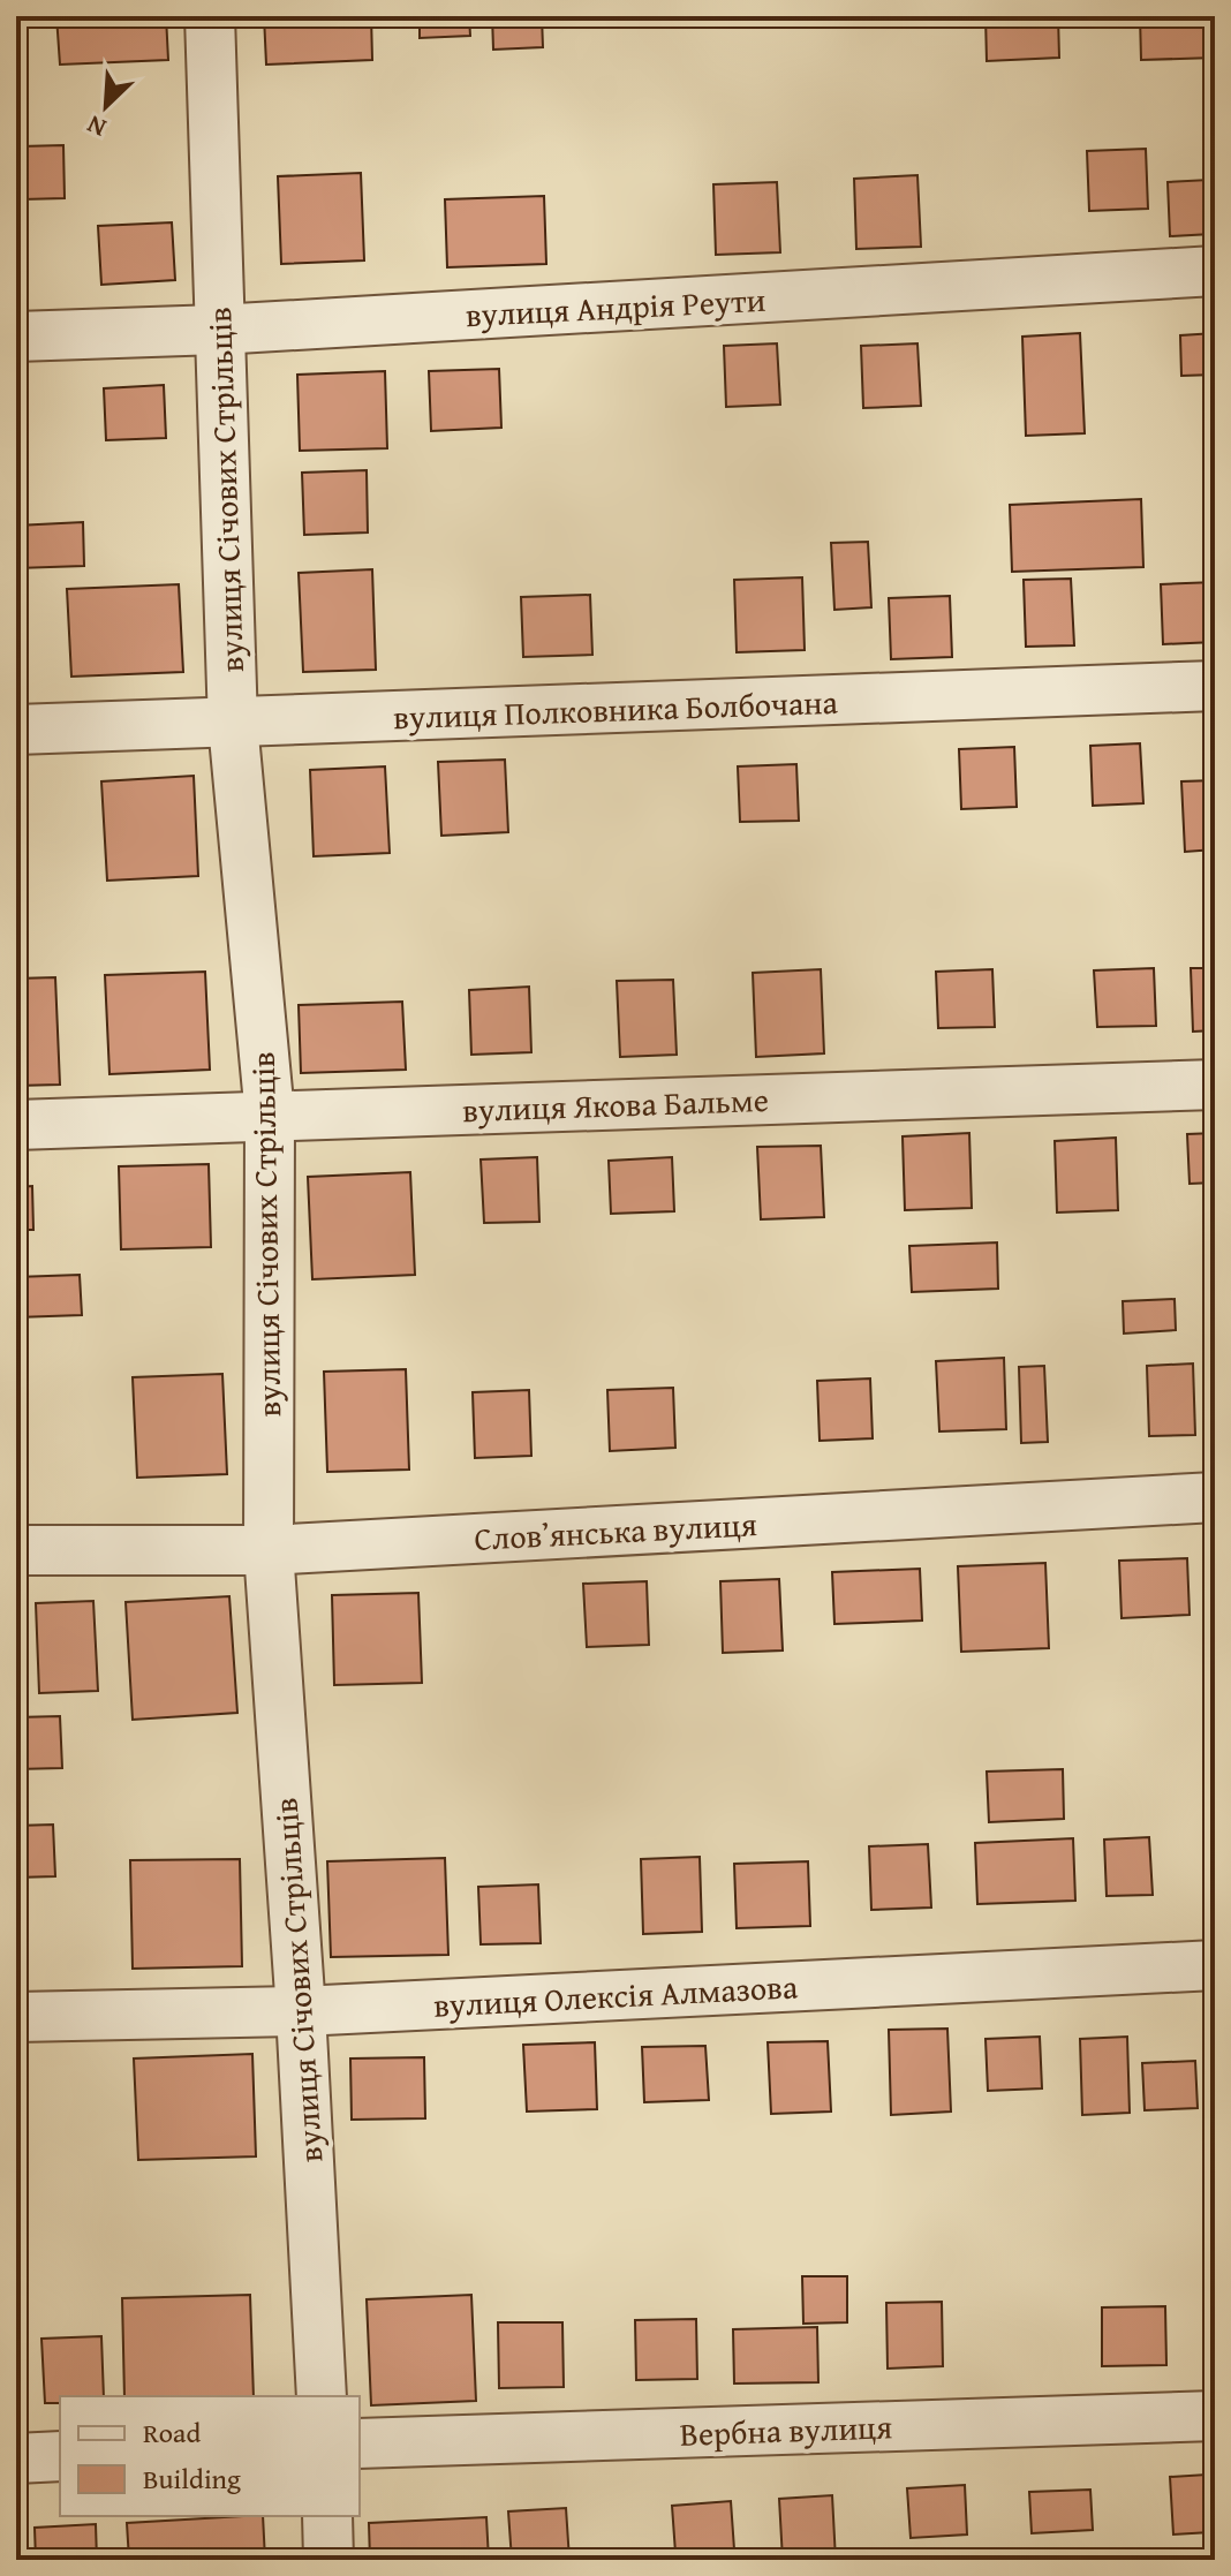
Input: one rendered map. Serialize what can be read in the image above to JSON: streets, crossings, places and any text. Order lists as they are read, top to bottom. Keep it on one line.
{"streets":{"street":["вулиця Андрія Реути","вулиця Січових Стрільців","вулиця Полковника Болбочана","вулиця Якова Бальме","Словʼянська вулиця","вулиця Олексія Алмазова","Вербна вулиця"]},"crossings":[["вулиця Андрія Реути","вулиця Січових Стрільців"],["вулиця Січових Стрільців","вулиця Полковника Болбочана"],["вулиця Січових Стрільців","вулиця Якова Бальме"],["вулиця Січових Стрільців","Словʼянська вулиця"],["вулиця Січових Стрільців","вулиця Олексія Алмазова"]],"legend":["Road","Building"],"north":"bottom left"}
